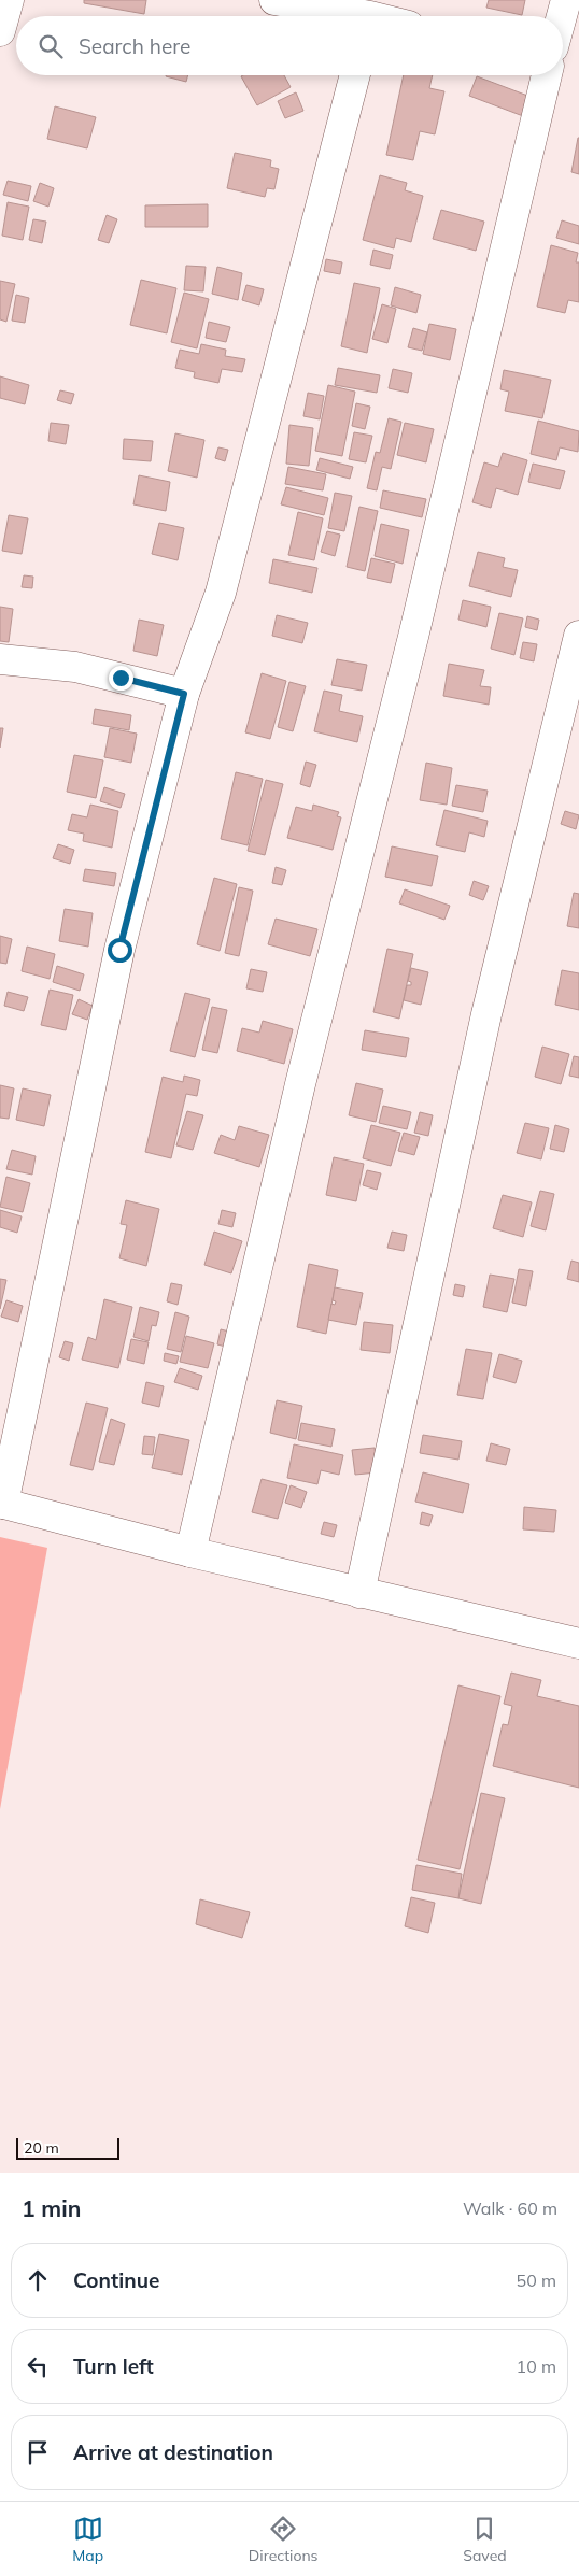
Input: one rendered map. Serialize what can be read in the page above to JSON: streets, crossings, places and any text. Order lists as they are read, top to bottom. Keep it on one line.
{"scale_bar":"20 m","page":{"search":"Search here","scale":"20 m","heading":["1 min","Walk · 60 m"],"list":[["Continue","50 m"],["Turn left","10 m"],"Arrive at destination"],"nav":["Map","Directions","Saved"]}}
